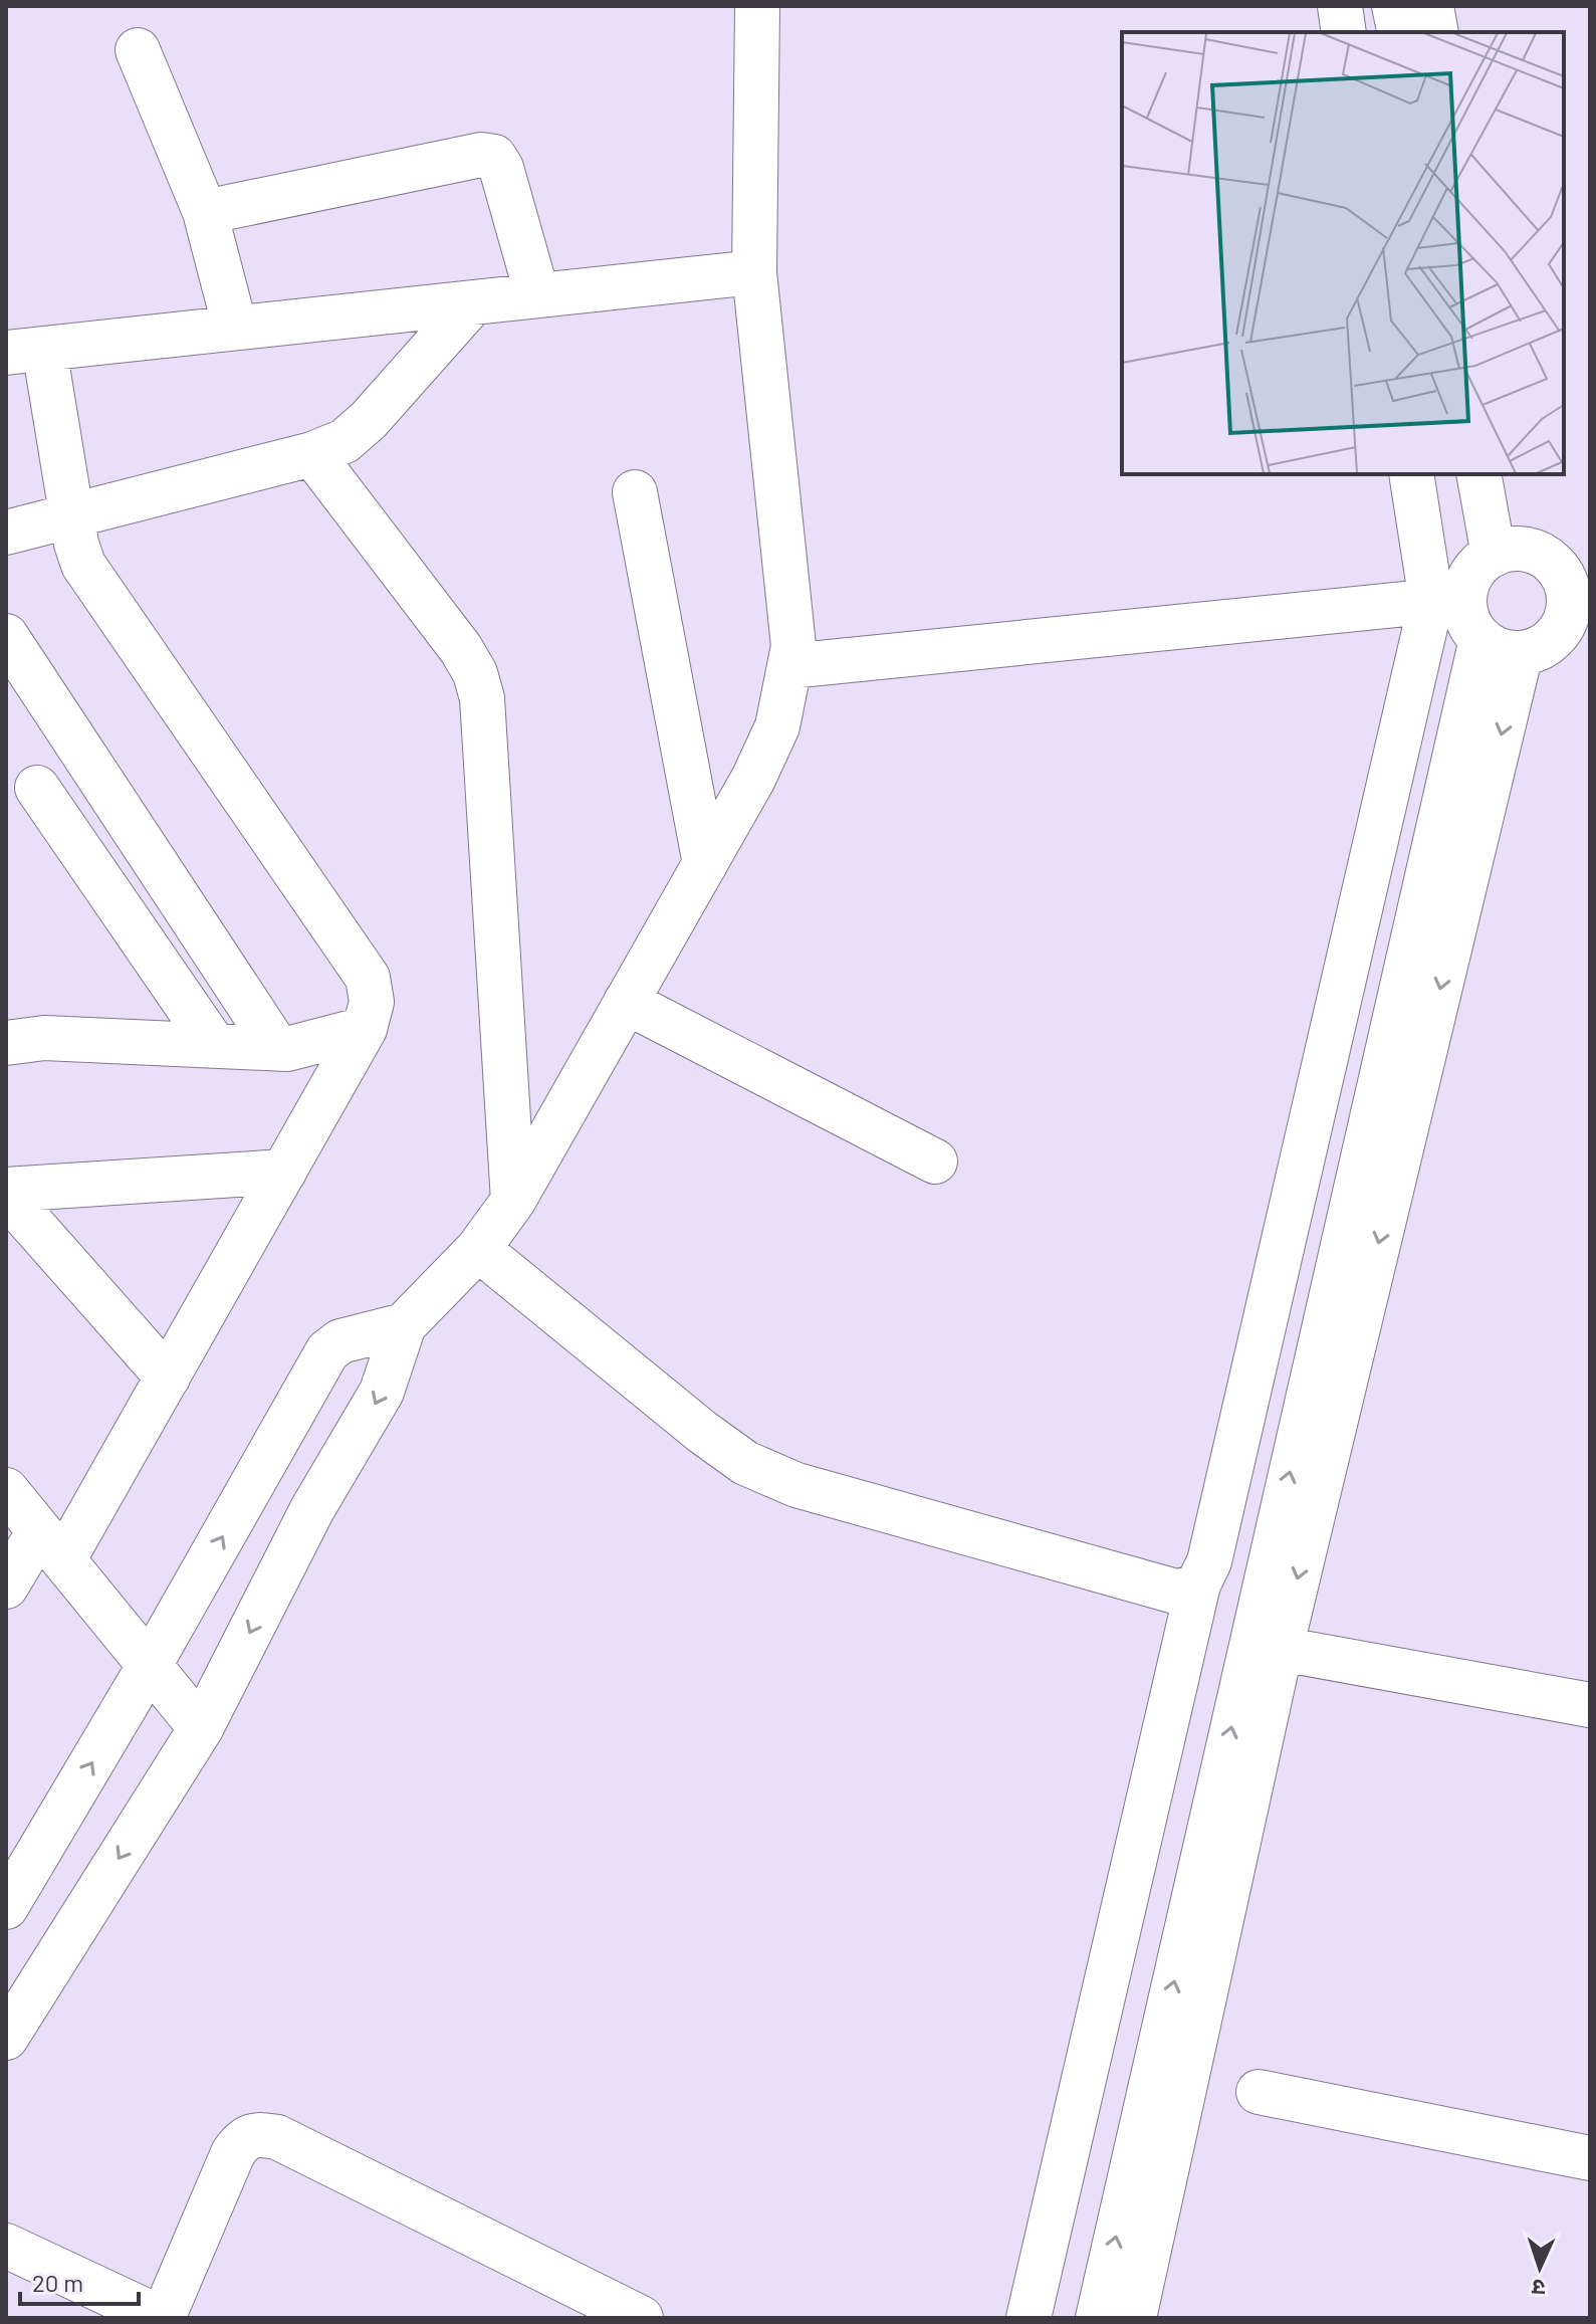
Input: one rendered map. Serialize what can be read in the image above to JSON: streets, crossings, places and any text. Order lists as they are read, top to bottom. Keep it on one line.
{"scale_bar":"20 m","north":"bottom"}
